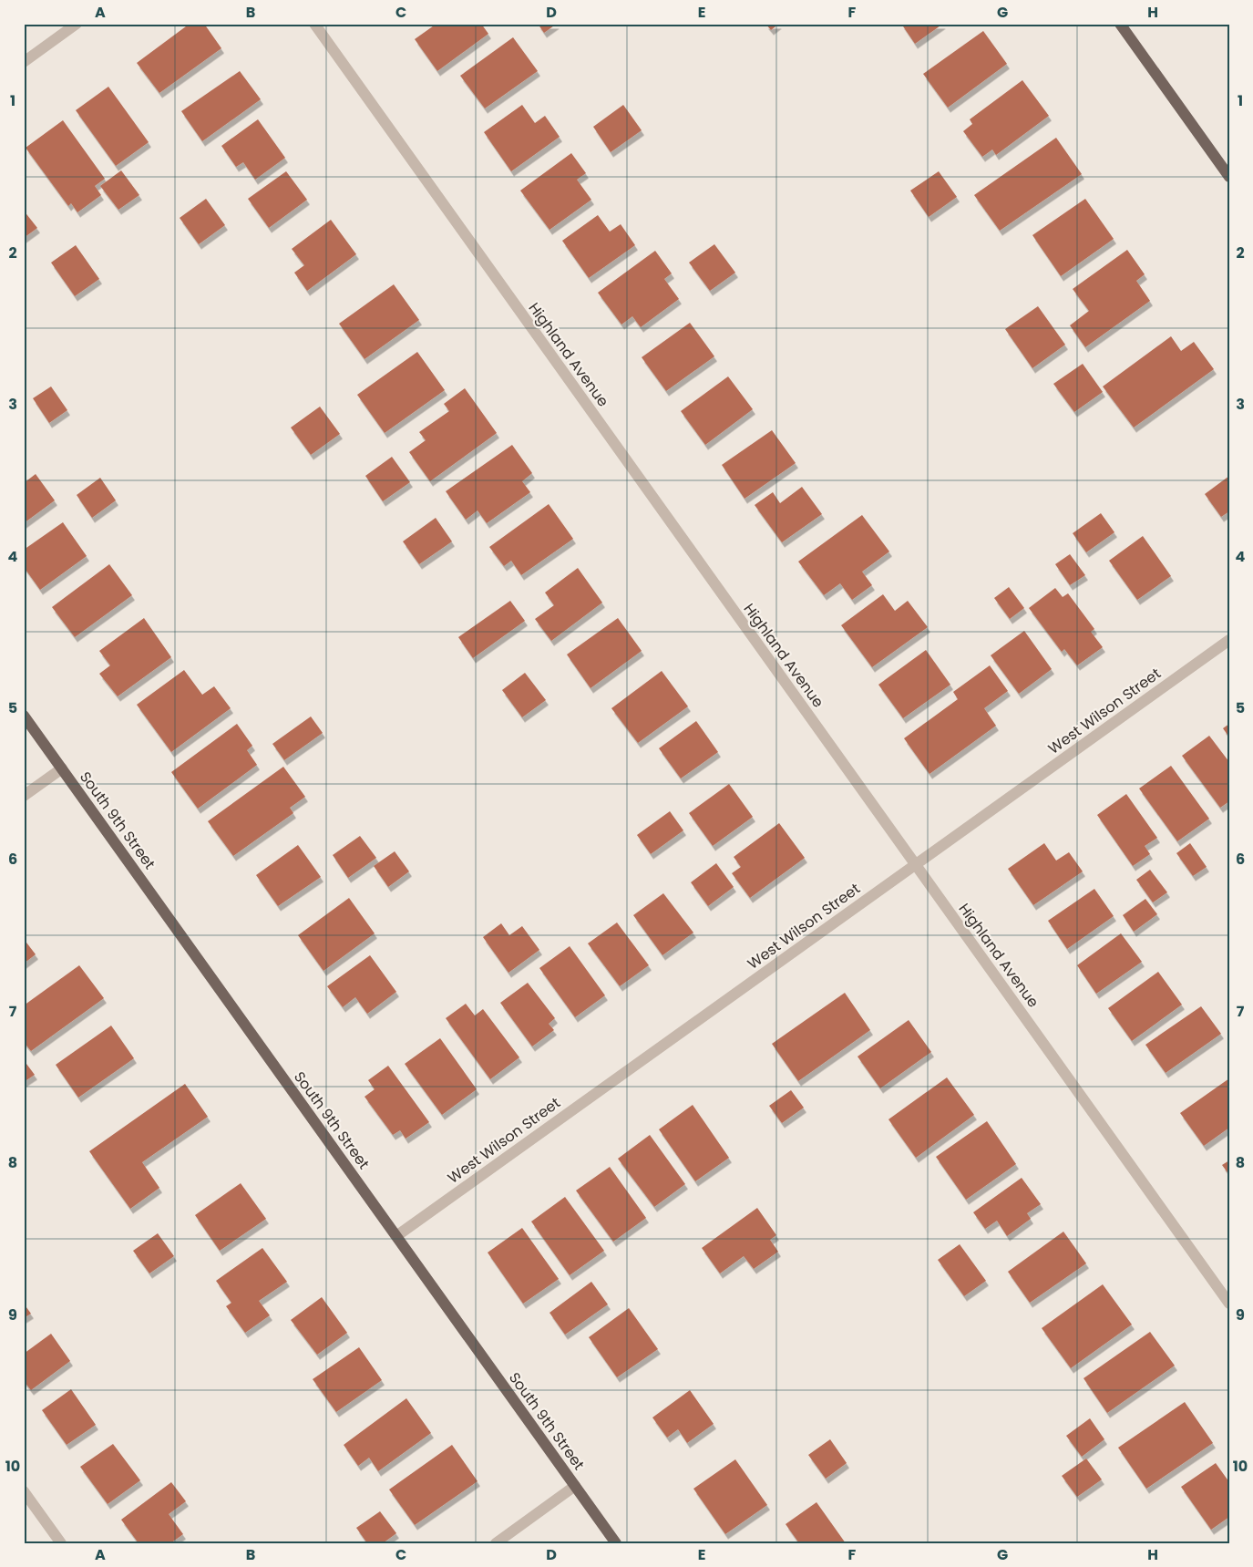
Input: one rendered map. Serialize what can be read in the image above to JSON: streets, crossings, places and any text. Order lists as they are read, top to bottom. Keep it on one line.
{"streets":{"main road":["South 9th Street"],"street":["Highland Avenue","West Wilson Street"]},"crossings":[["Highland Avenue","West Wilson Street"],["West Wilson Street","South 9th Street"]],"grid":{"columns":["A","B","C","D","E","F","G","H"],"rows":["1","2","3","4","5","6","7","8","9","10"]}}
